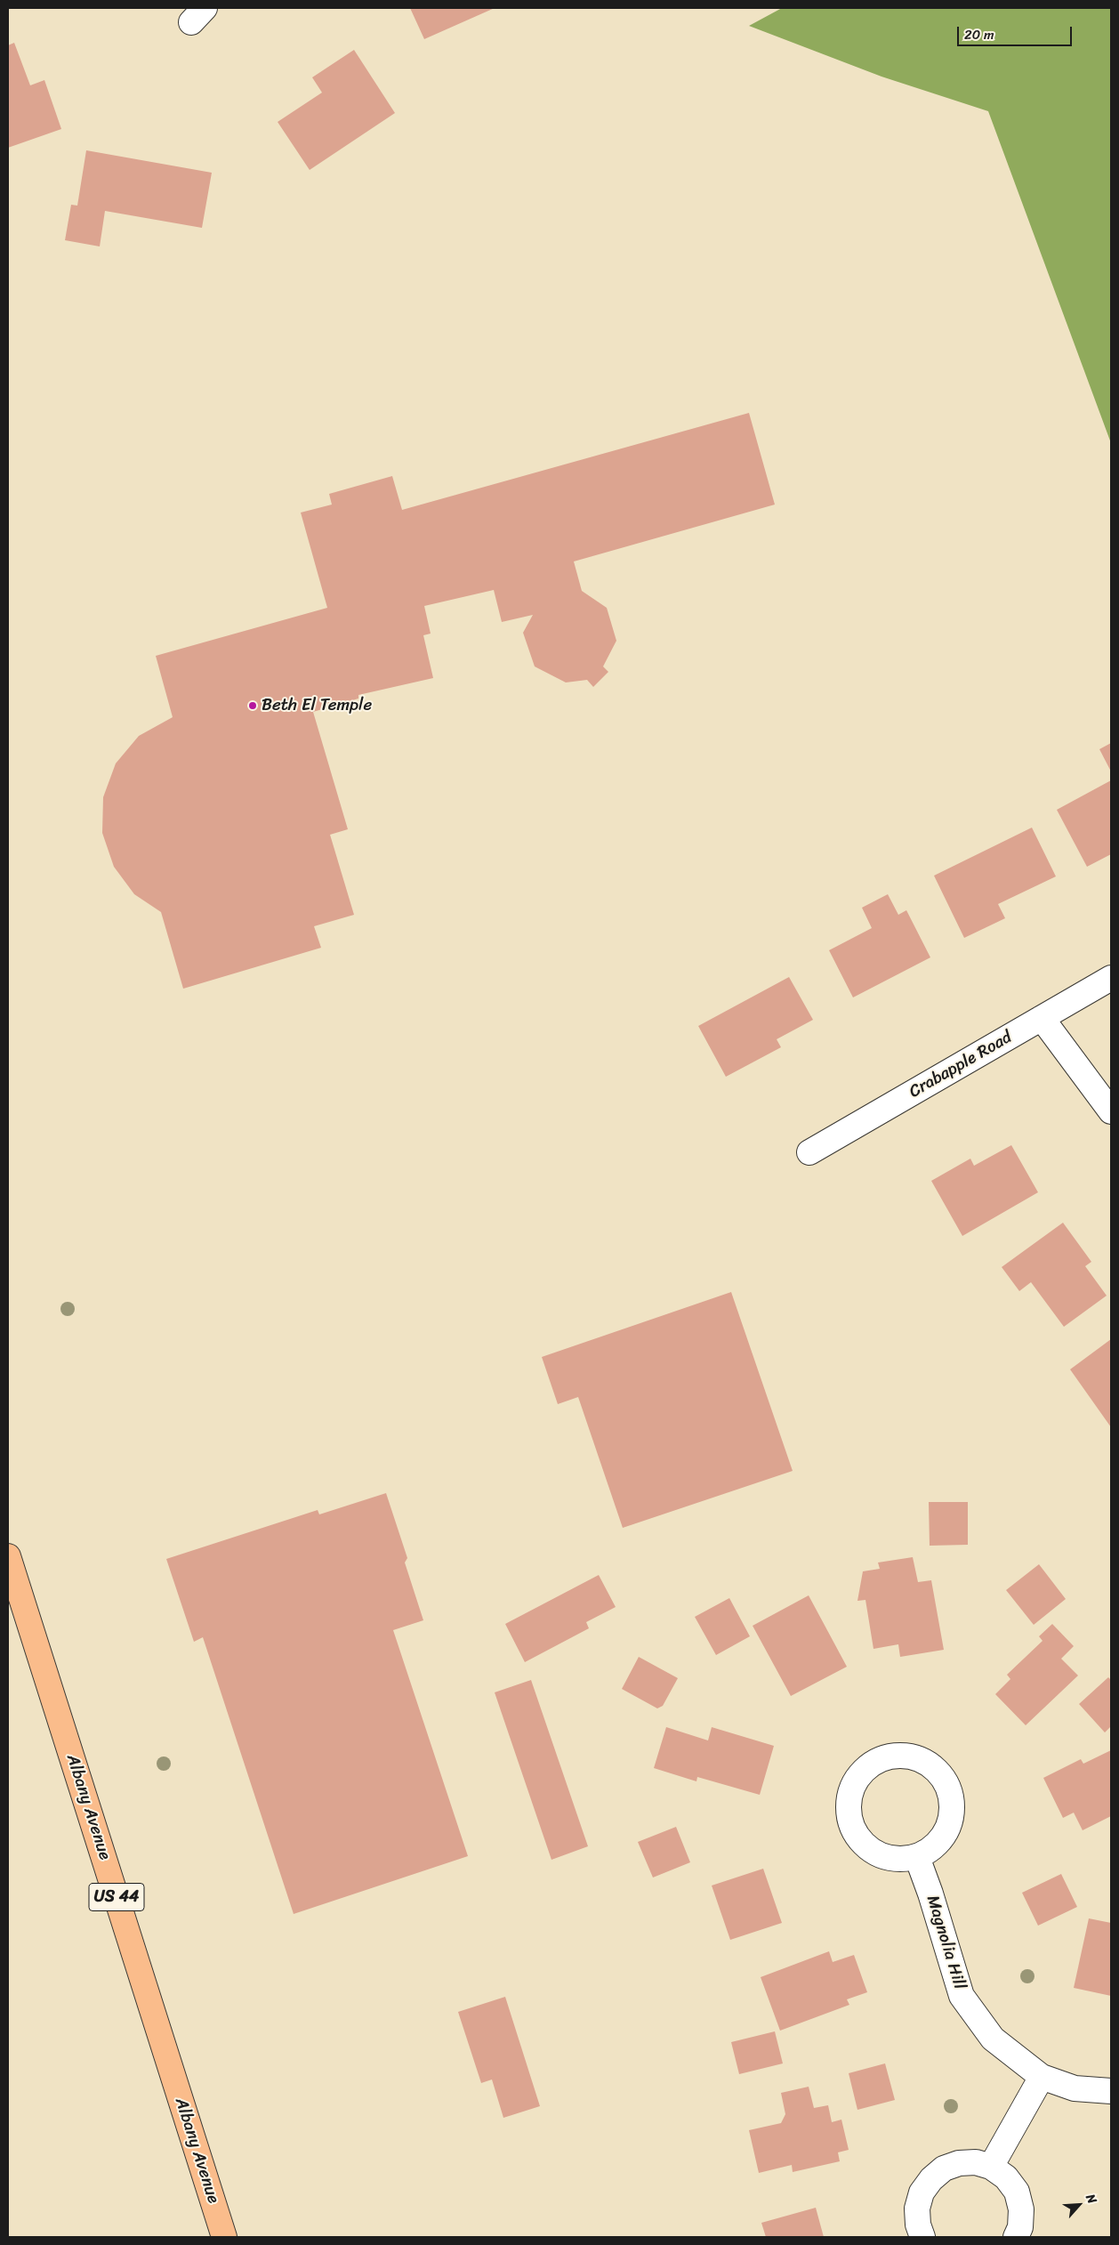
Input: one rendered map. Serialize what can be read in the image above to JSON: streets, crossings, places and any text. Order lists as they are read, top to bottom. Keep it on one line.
{"streets":{"highway":["Albany Avenue","US 44"],"street":["Crabapple Road","Magnolia Hill"]},"places":["Beth El Temple"],"scale_bar":"20 m","north":"top right"}
